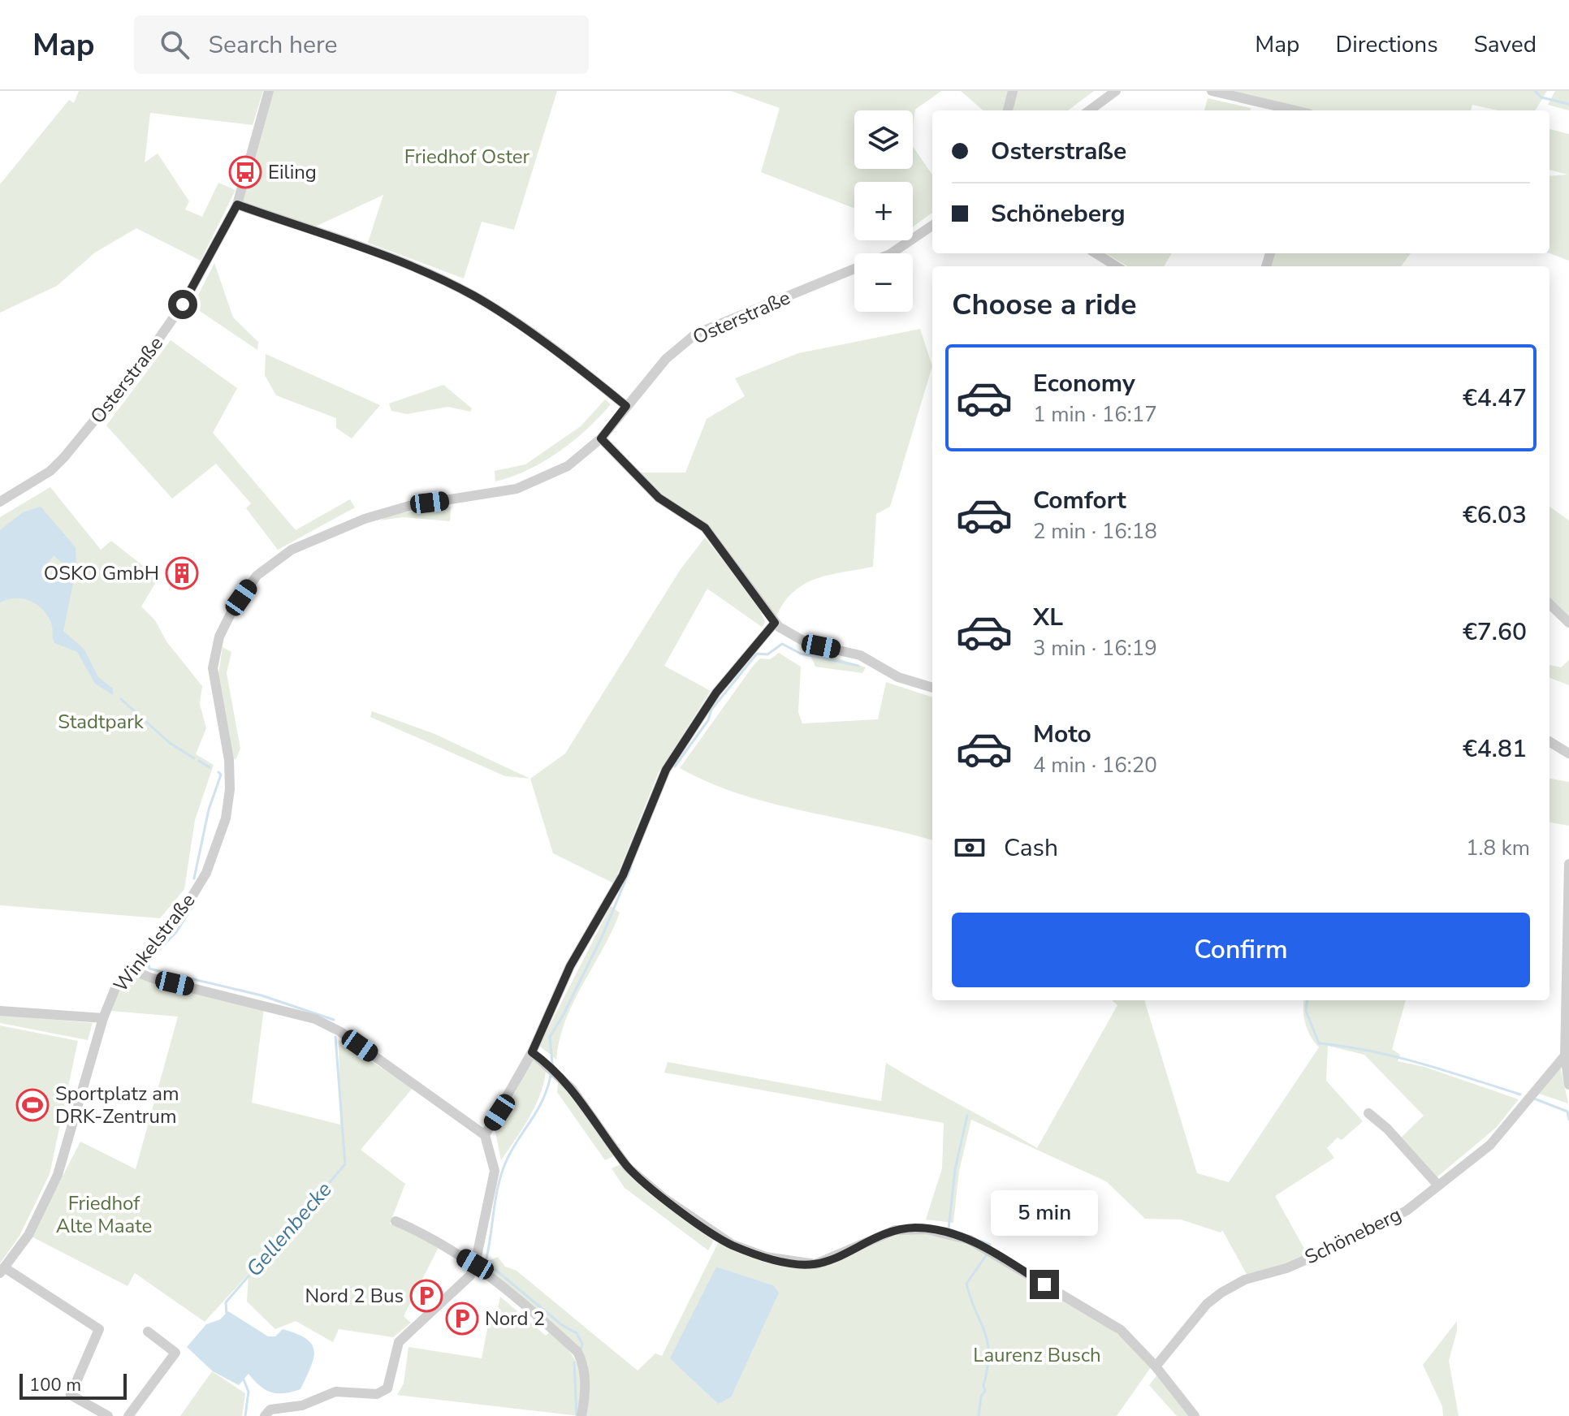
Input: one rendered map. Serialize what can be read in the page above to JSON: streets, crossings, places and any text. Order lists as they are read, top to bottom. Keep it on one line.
{"streets":{"street":["Osterstraße","Winkelstraße","Schöneberg"]},"crossings":[["Osterstraße","Winkelstraße"]],"water":["Gellenbecke"],"parks":["Friedhof Oster","Stadtpark","Friedhof Alte Maate","Laurenz Busch"],"places":{"bus stop":["Eiling"],"building":["OSKO GmbH"],"sports":["Sportplatz am DRK-Zentrum"],"parking":["Nord 2 Bus","Nord 2"]},"scale_bar":"100 m","page":{"header":"Map","search":"Search here","nav":["Map","Directions","Saved"],"map_buttons":["+","−"],"banner":["Osterstraße","Schöneberg"],"heading":"Choose a ride","list":[{"name":"Economy","note":"1 min · 16:17","value":"€4.47"},{"name":"Comfort","note":"2 min · 16:18","value":"€6.03"},{"name":"XL","note":"3 min · 16:19","value":"€7.60"},{"name":"Moto","note":"4 min · 16:20","value":"€4.81"}],"pay":["Cash","1.8 km"],"buttons":"Confirm","bubble":"5 min","scale":"100 m"}}
